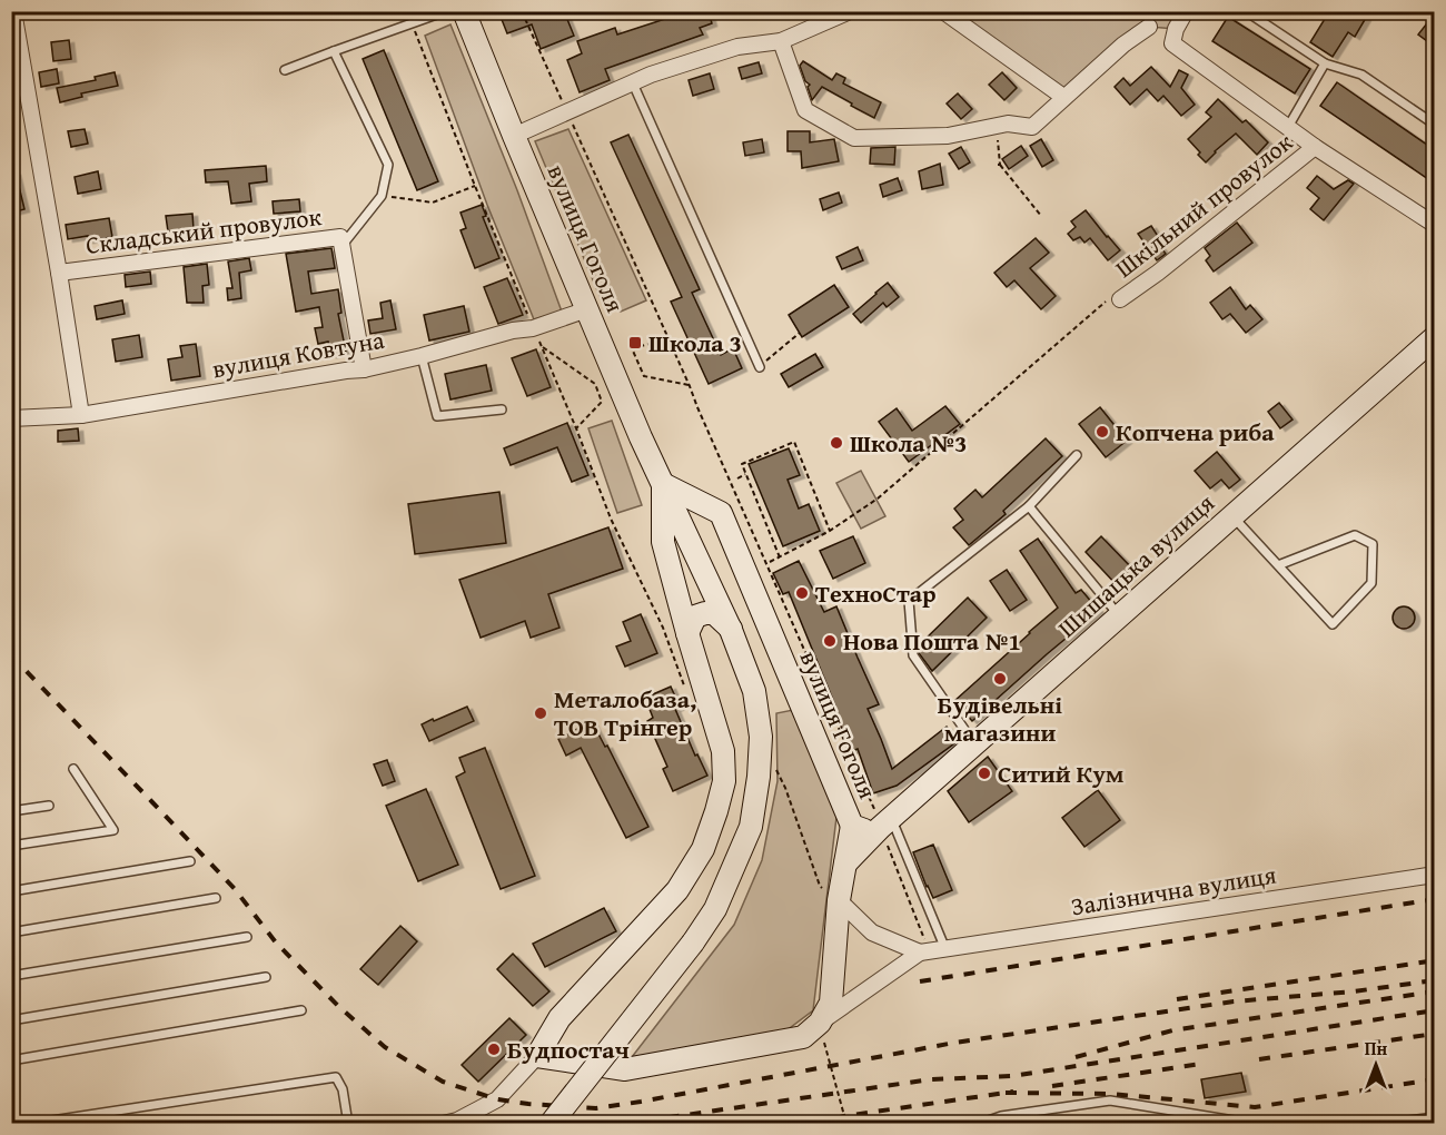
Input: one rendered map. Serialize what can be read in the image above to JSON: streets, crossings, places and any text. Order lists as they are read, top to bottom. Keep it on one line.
{"streets":{"street":["Шкільний провулок","Складський провулок","вулиця Гоголя","вулиця Ковтуна","Шишацька вулиця","Залізнична вулиця"]},"crossings":[["Складський провулок","вулиця Ковтуна"],["вулиця Гоголя","вулиця Ковтуна"],["вулиця Гоголя","Шишацька вулиця"]],"places":{"transit":["Школа 3"],"other":["Копчена риба","Школа №3","ТехноСтар","Нова Пошта №1","Будівельні магазини","Металобаза, ТОВ Трінгер","Ситий Кум","Будпостач"]},"north":"top"}
